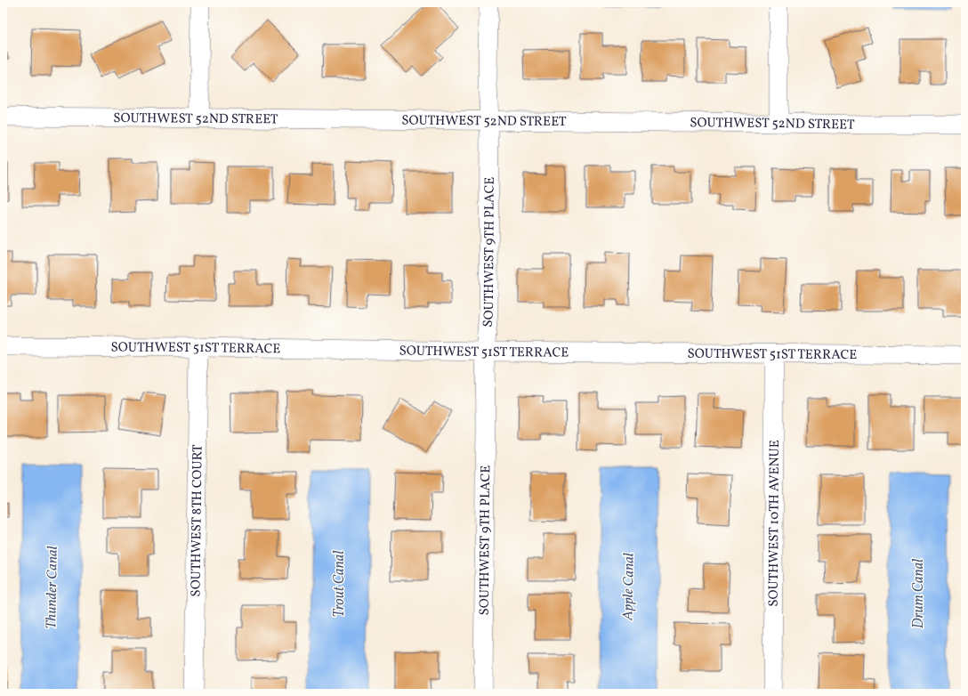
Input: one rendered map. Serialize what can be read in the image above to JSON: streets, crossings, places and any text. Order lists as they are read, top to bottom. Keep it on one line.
{"streets":{"street":["SOUTHWEST 52ND STREET","SOUTHWEST 9TH PLACE","SOUTHWEST 51ST TERRACE","SOUTHWEST 8TH COURT","SOUTHWEST 10TH AVENUE"]},"crossings":[["SOUTHWEST 52ND STREET","SOUTHWEST 9TH PLACE"],["SOUTHWEST 9TH PLACE","SOUTHWEST 51ST TERRACE"],["SOUTHWEST 51ST TERRACE","SOUTHWEST 8TH COURT"],["SOUTHWEST 51ST TERRACE","SOUTHWEST 10TH AVENUE"]],"water":["Trout Canal","Apple Canal","Thunder Canal","Drum Canal"]}
